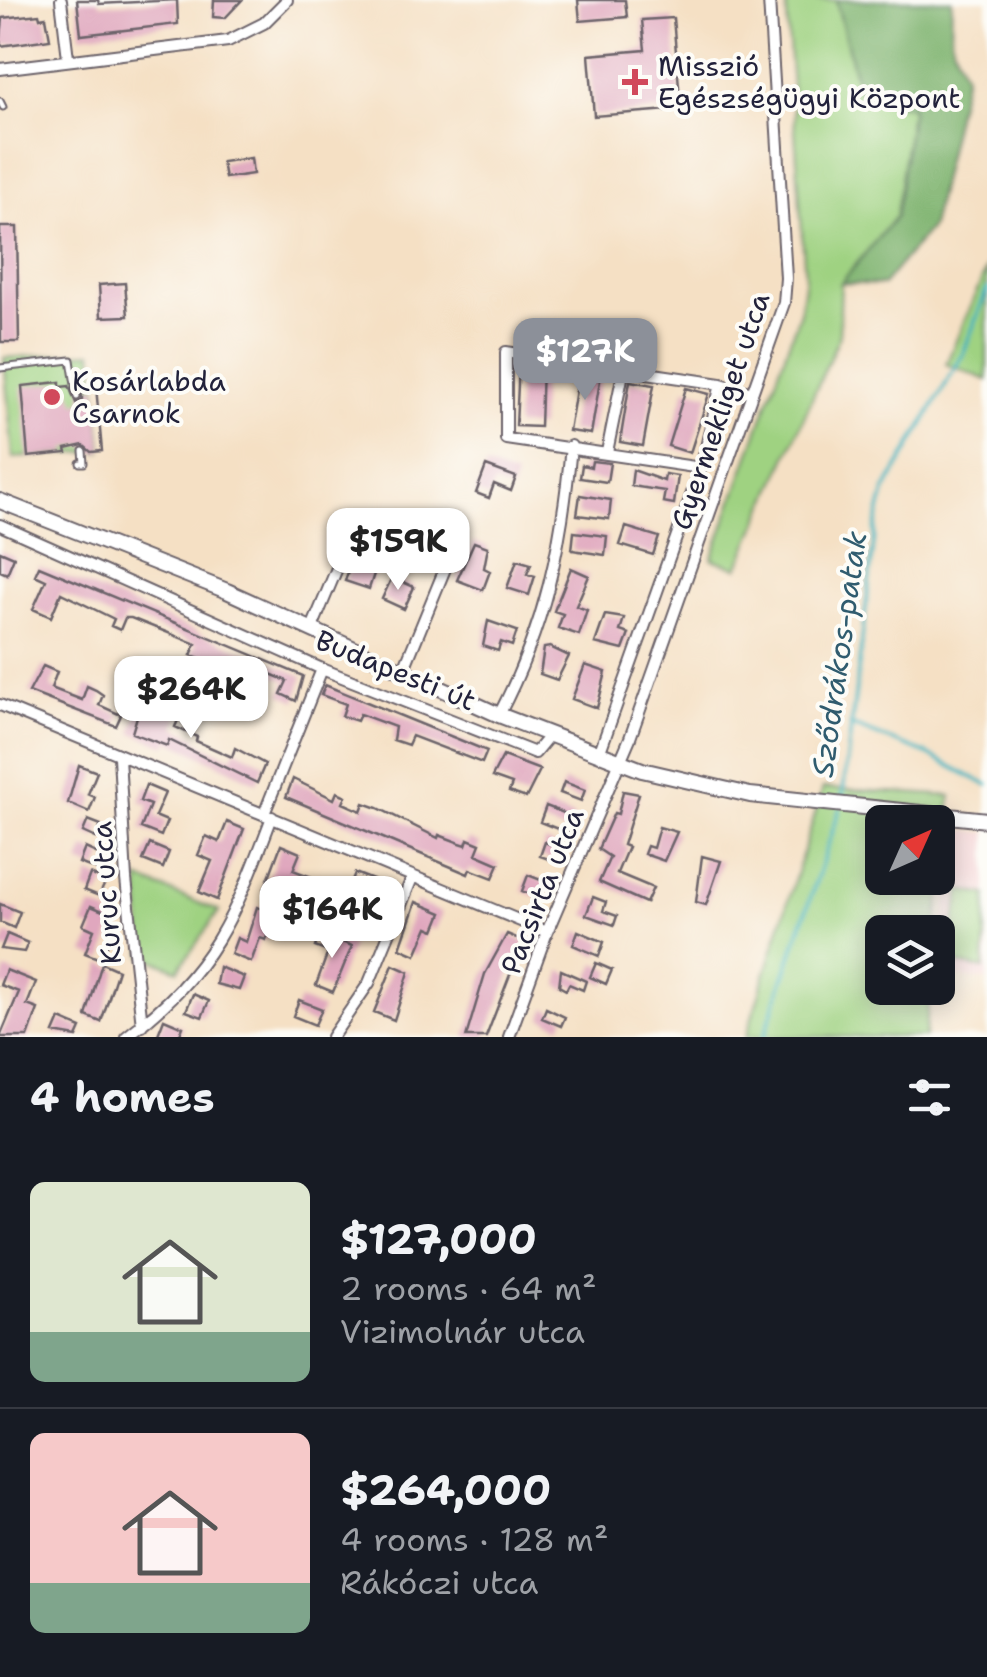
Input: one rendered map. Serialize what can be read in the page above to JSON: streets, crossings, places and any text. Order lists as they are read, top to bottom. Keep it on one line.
{"streets":{"street":["Gyermekliget utca","Budapesti út","Pacsirta utca","Kuruc utca"]},"crossings":[["Gyermekliget utca","Budapesti út"],["Gyermekliget utca","Pacsirta utca"],["Budapesti út","Pacsirta utca"]],"water":["Sződrákos-patak"],"places":{"health":["Misszió Egészségügyi Központ"],"other":["Kosárlabda Csarnok"]},"north":"top right","page":{"price":["$127K","$159K","$264K","$164K"],"heading":"4 homes","list":[{"name":"$127,000","note":"2 rooms · 64 m² · Vizimolnár utca"},{"name":"$264,000","note":"4 rooms · 128 m² · Rákóczi utca"}]}}
